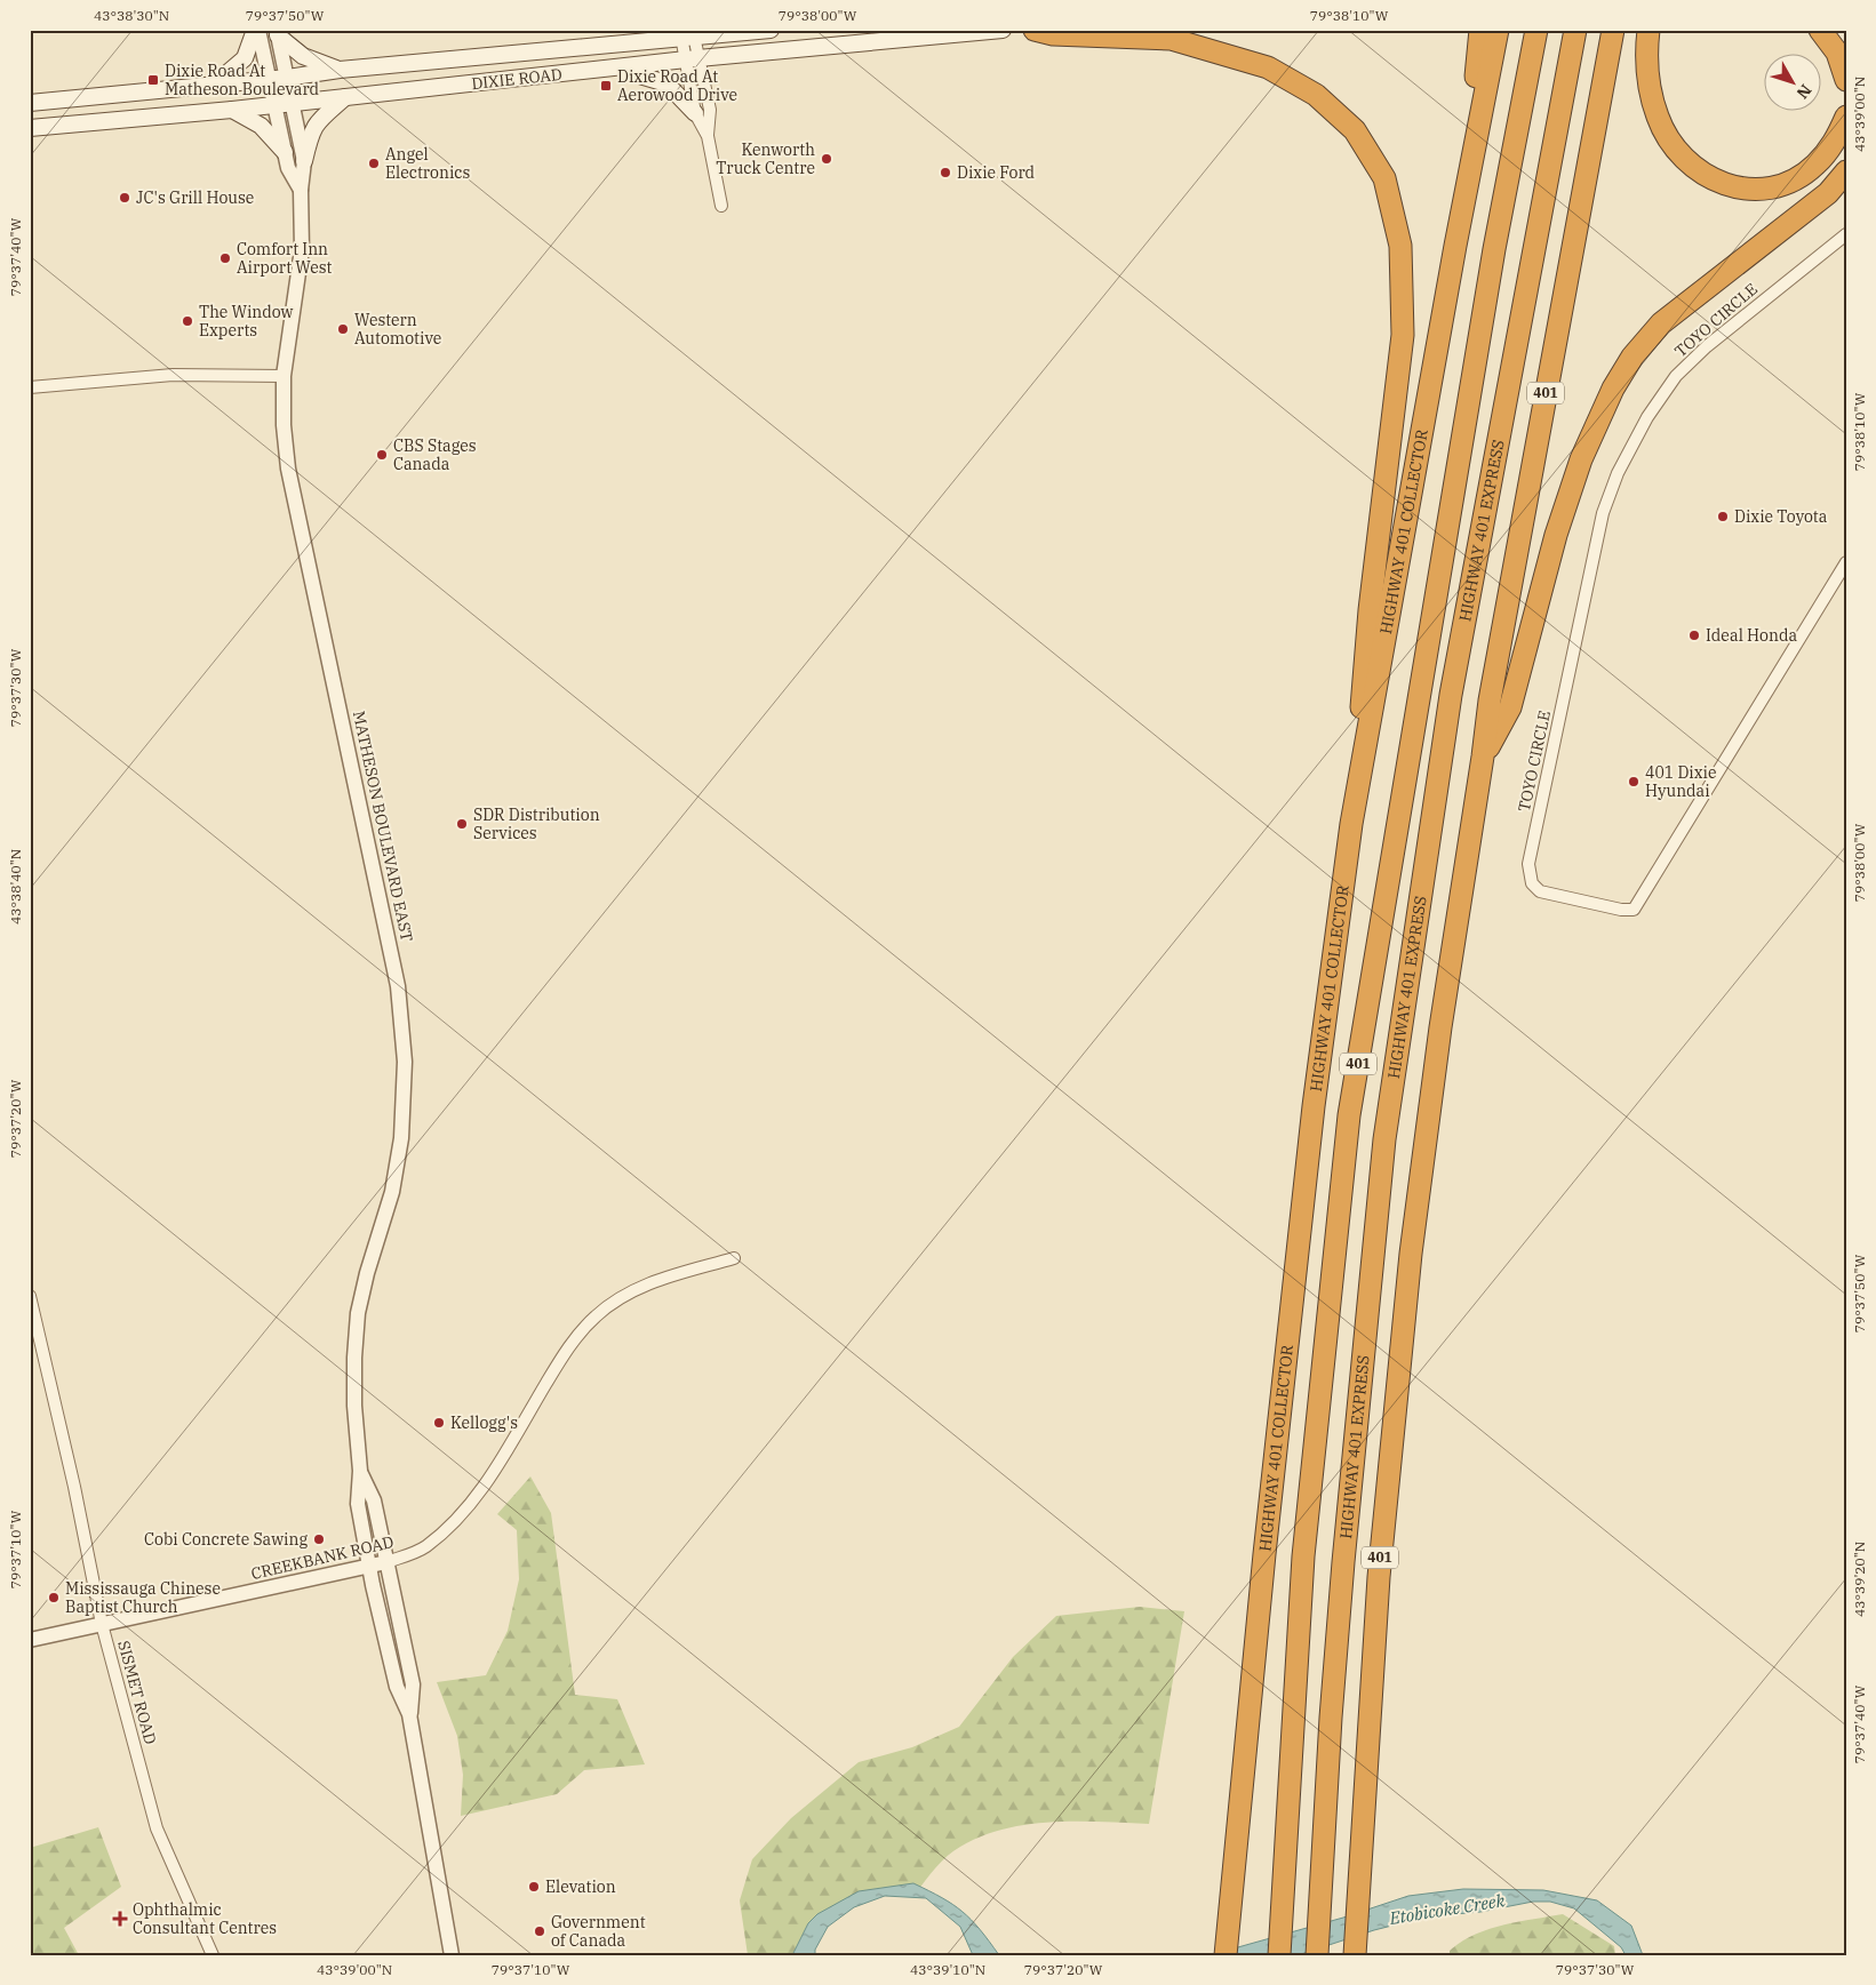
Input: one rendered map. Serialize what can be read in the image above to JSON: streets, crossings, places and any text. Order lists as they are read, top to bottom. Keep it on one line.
{"streets":{"highway":["401","HIGHWAY 401 EXPRESS","HIGHWAY 401 COLLECTOR"],"main road":["DIXIE ROAD"],"street":["TOYO CIRCLE","MATHESON BOULEVARD EAST","CREEKBANK ROAD","SISMET ROAD"]},"crossings":[["DIXIE ROAD","MATHESON BOULEVARD EAST"],["MATHESON BOULEVARD EAST","CREEKBANK ROAD"],["CREEKBANK ROAD","SISMET ROAD"]],"water":["Etobicoke Creek"],"places":{"transit":["Dixie Road At Matheson Boulevard","Dixie Road At Aerowood Drive"],"other":["Kenworth Truck Centre","Angel Electronics","Dixie Ford","JC's Grill House","Comfort Inn Airport West","The Window Experts","Western Automotive","CBS Stages Canada","Dixie Toyota","Ideal Honda","401 Dixie Hyundai","SDR Distribution Services","Kellogg's","Cobi Concrete Sawing","Mississauga Chinese Baptist Church","Elevation","Government of Canada"],"health":["Ophthalmic Consultant Centres"]},"north":"bottom right","coordinates":["43°38'30\"N","79°37'50\"W","79°38'00\"W","79°38'10\"W","43°39'00\"N","79°37'40\"W","79°37'30\"W","43°38'40\"N","79°37'20\"W","79°37'10\"W","43°39'20\"N","43°39'10\"N"]}
